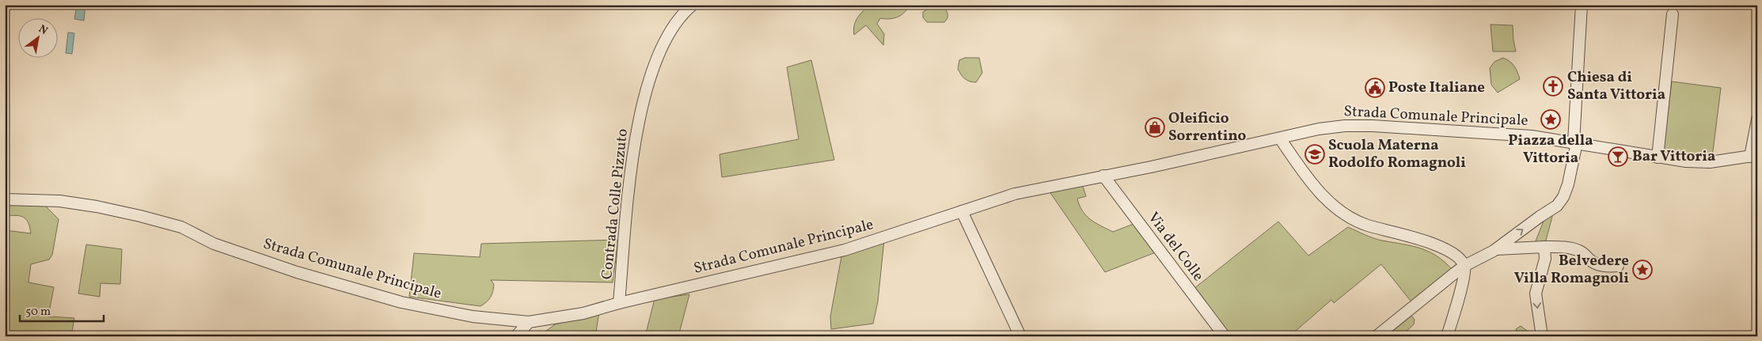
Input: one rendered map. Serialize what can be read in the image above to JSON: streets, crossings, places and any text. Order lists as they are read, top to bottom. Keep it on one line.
{"streets":{"street":["Strada Comunale Principale","Contrada Colle Pizzuto","Via del Colle"]},"crossings":[["Strada Comunale Principale","Contrada Colle Pizzuto"],["Strada Comunale Principale","Via del Colle"]],"places":{"church":["Chiesa di Santa Vittoria"],"public building":["Poste Italiane"],"place":["Piazza della Vittoria","Belvedere Villa Romagnoli"],"shop":["Oleificio Sorrentino"],"school or university":["Scuola Materna Rodolfo Romagnoli"],"bar":["Bar Vittoria"]},"scale_bar":"50 m","north":"top right"}
